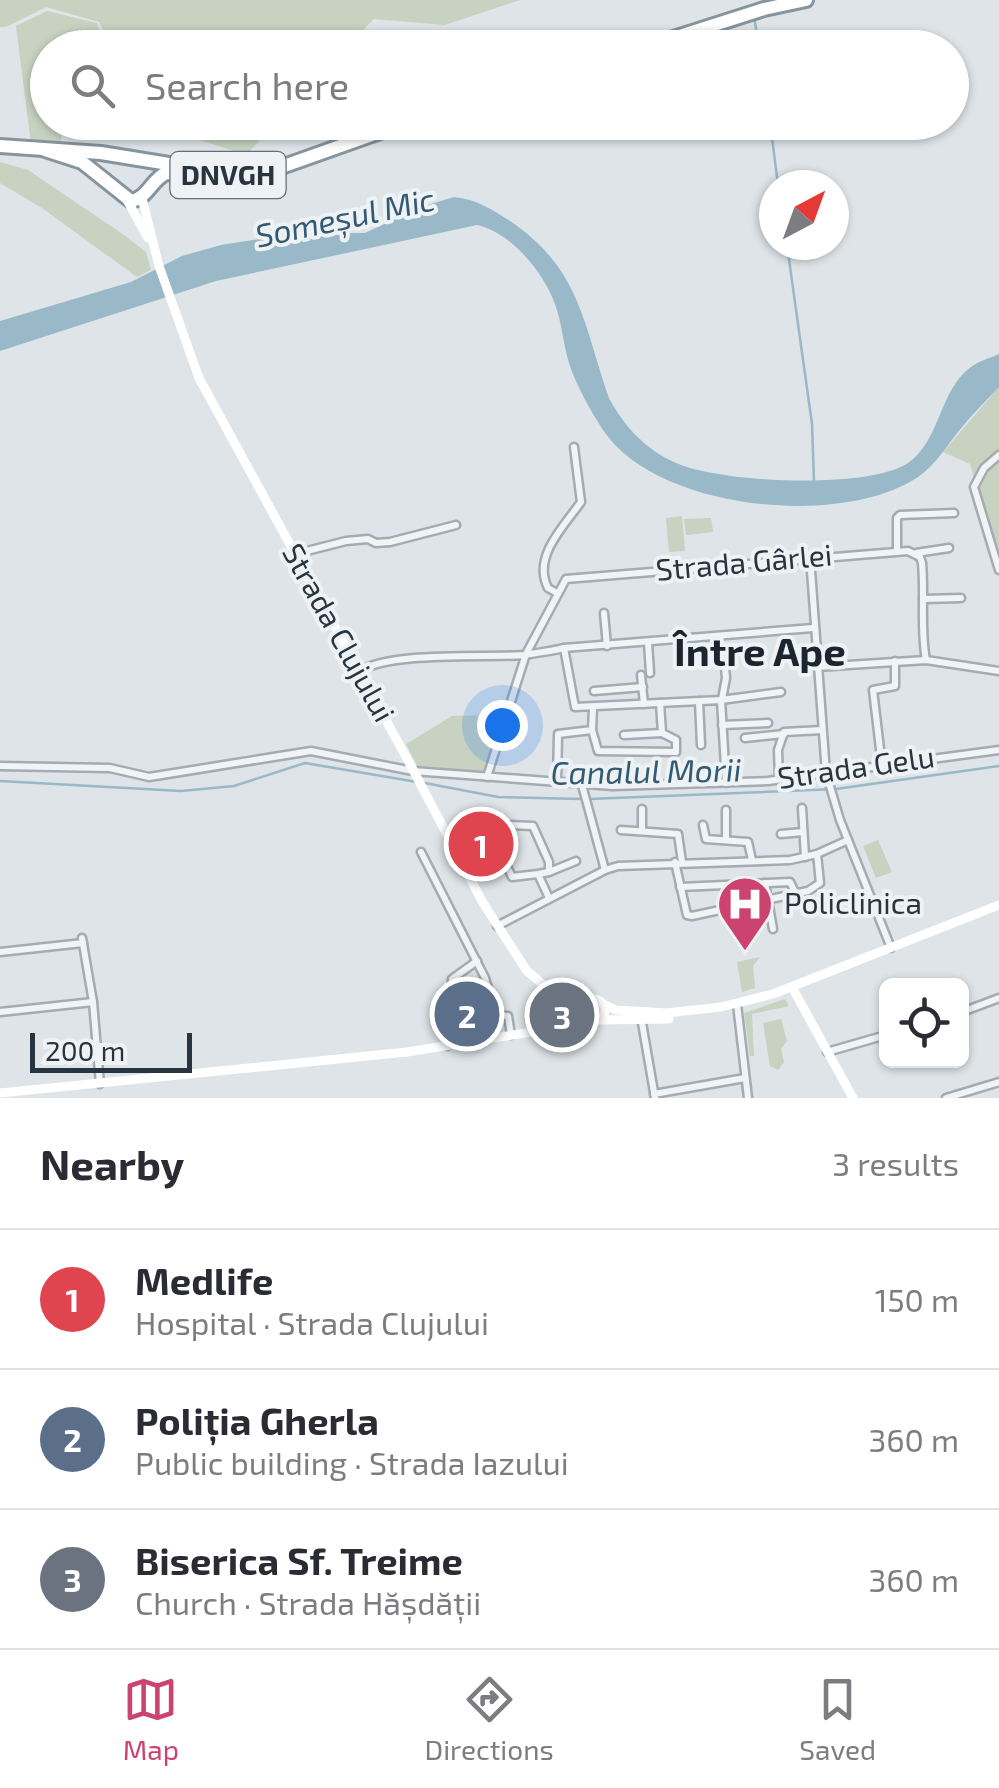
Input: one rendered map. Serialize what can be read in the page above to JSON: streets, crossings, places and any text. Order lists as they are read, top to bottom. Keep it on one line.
{"streets":{"highway":["DNVGH"],"main road":["Strada Clujului"],"street":["Strada Gârlei","Strada Gelu"]},"crossings":[["DNVGH","Strada Clujului"],["Strada Clujului","Strada Gelu"]],"districts":["Între Ape"],"water":["Someșul Mic","Canalul Morii"],"places":{"hospital":["Policlinica"]},"scale_bar":"200 m","north":"top right","page":{"search":"Search here","pins":["1","2","3"],"scale":"200 m","heading":["Nearby","3 results"],"list":[{"mark":"1","name":"Medlife","note":"Hospital · Strada Clujului","value":"150 m"},{"mark":"2","name":"Poliția Gherla","note":"Public building · Strada Iazului","value":"360 m"},{"mark":"3","name":"Biserica Sf. Treime","note":"Church · Strada Hășdății","value":"360 m"}],"nav":["Map","Directions","Saved"]}}
